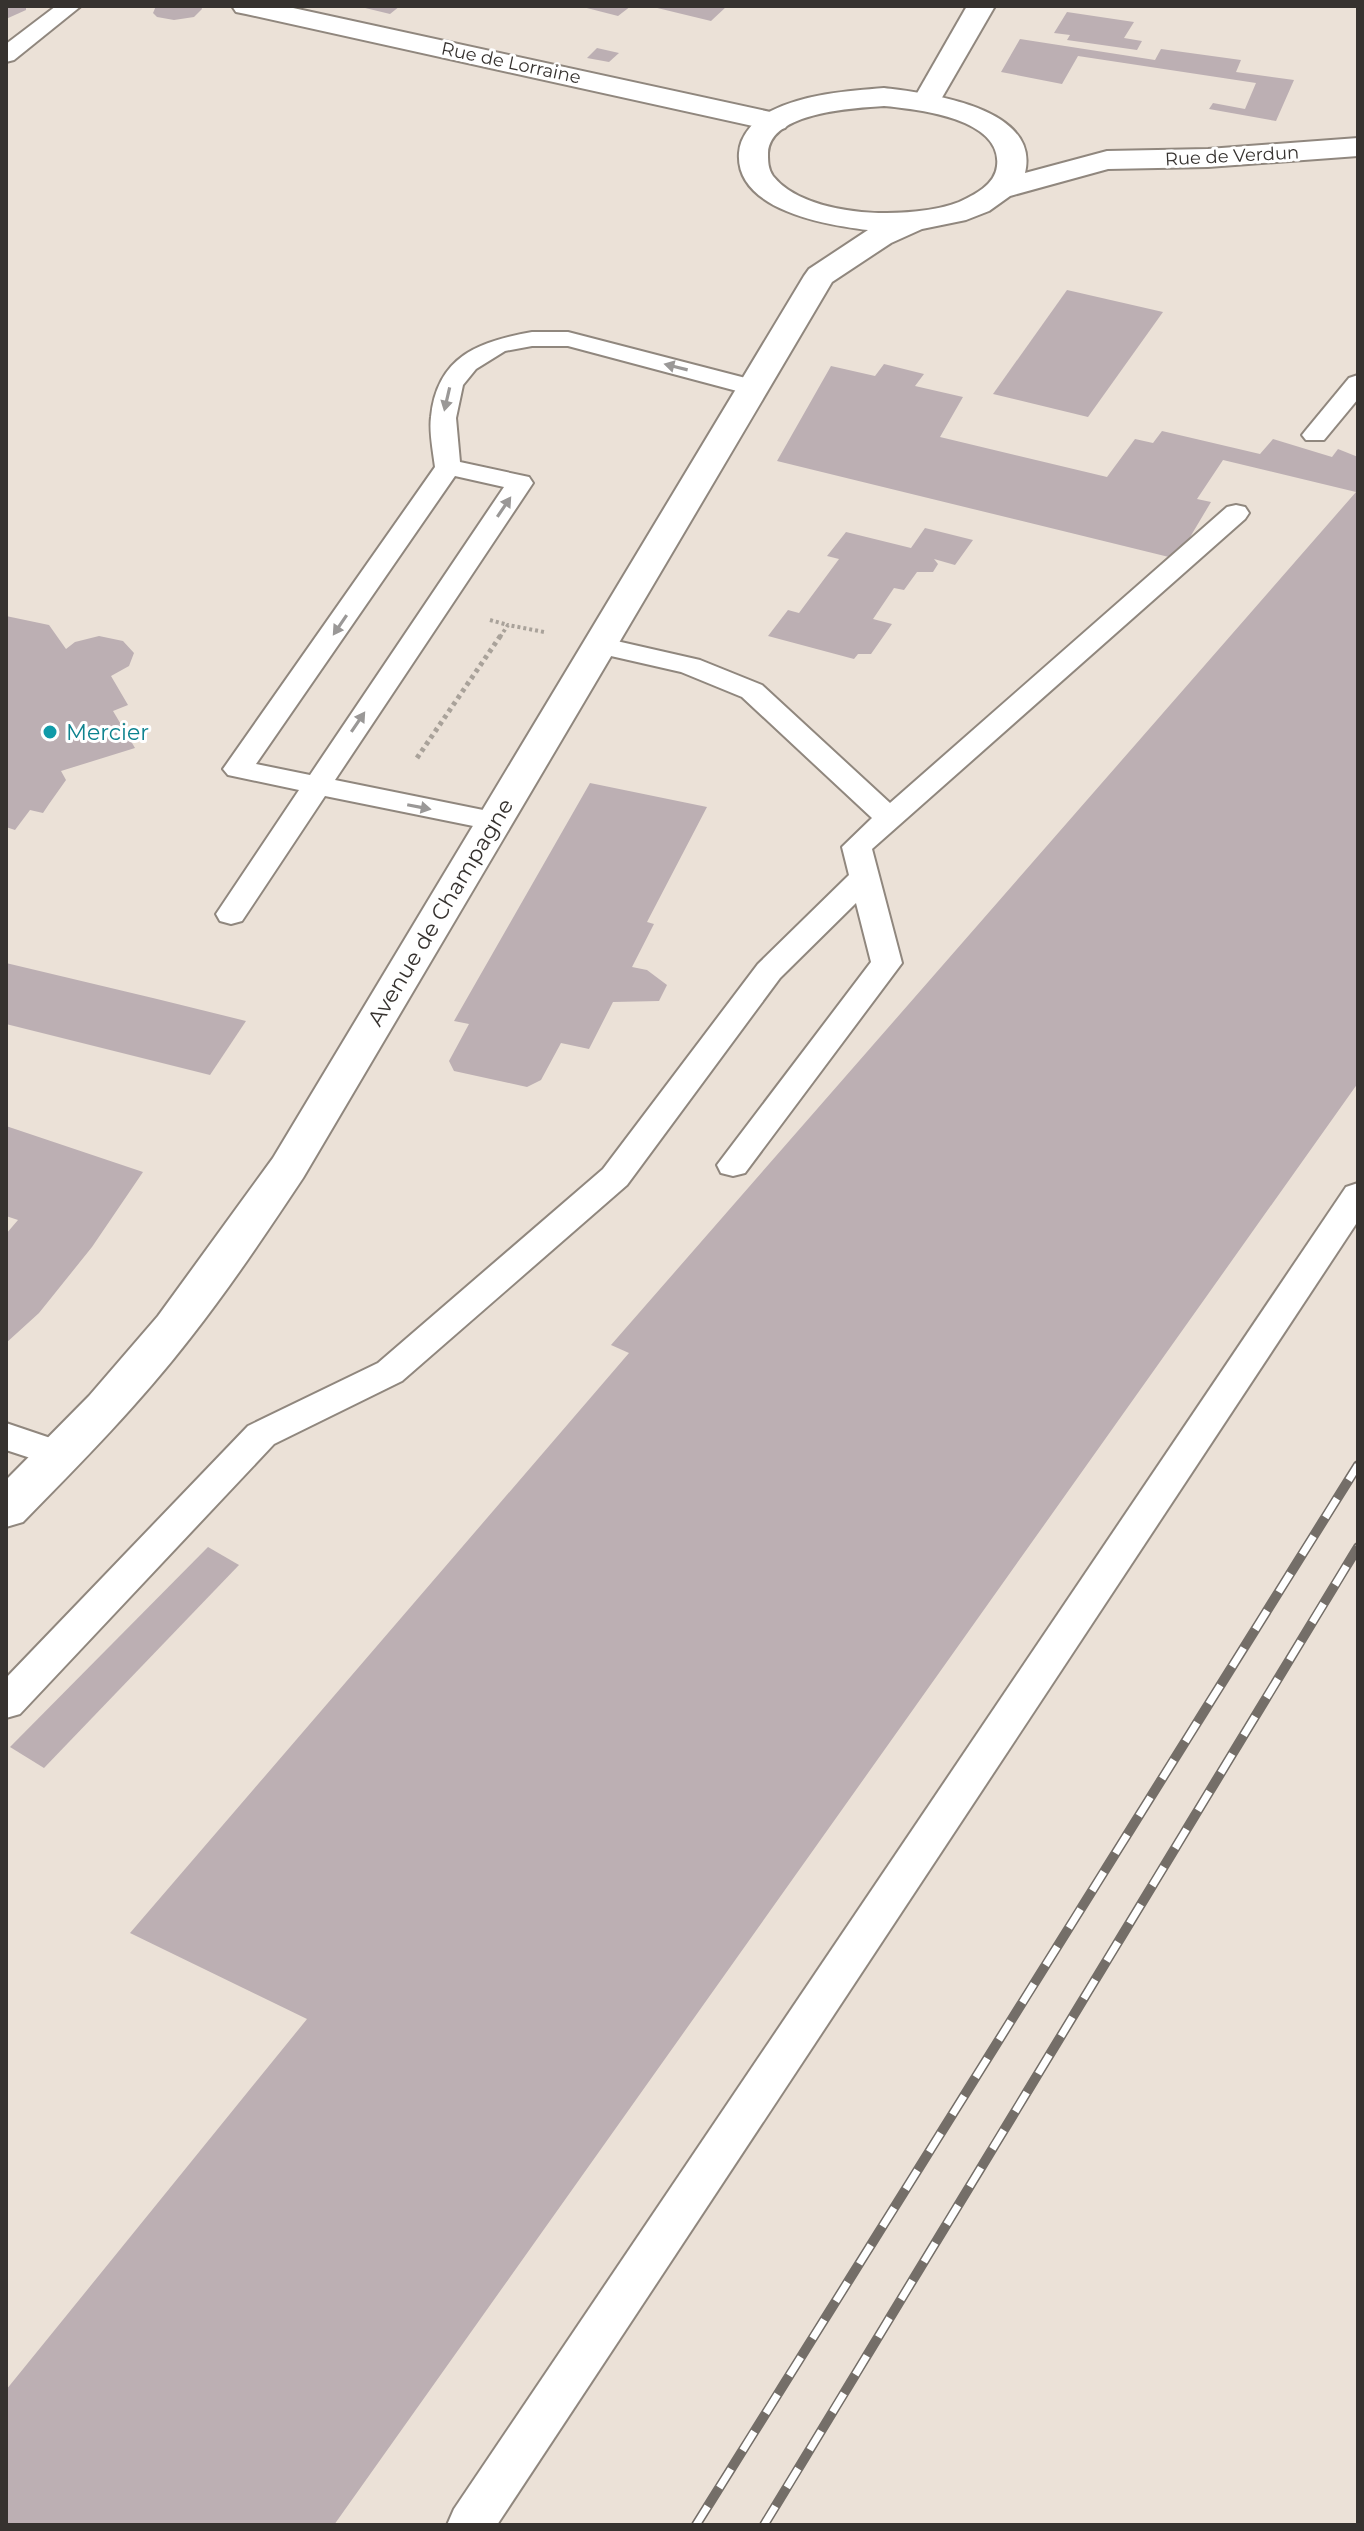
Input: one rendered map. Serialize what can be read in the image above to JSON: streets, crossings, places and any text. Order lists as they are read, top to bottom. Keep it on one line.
{"streets":{"main road":["Rue de Lorraine","Rue de Verdun","Avenue de Champagne"]},"crossings":[["Rue de Lorraine","Rue de Verdun"],["Rue de Verdun","Avenue de Champagne"]],"places":["Mercier"]}
